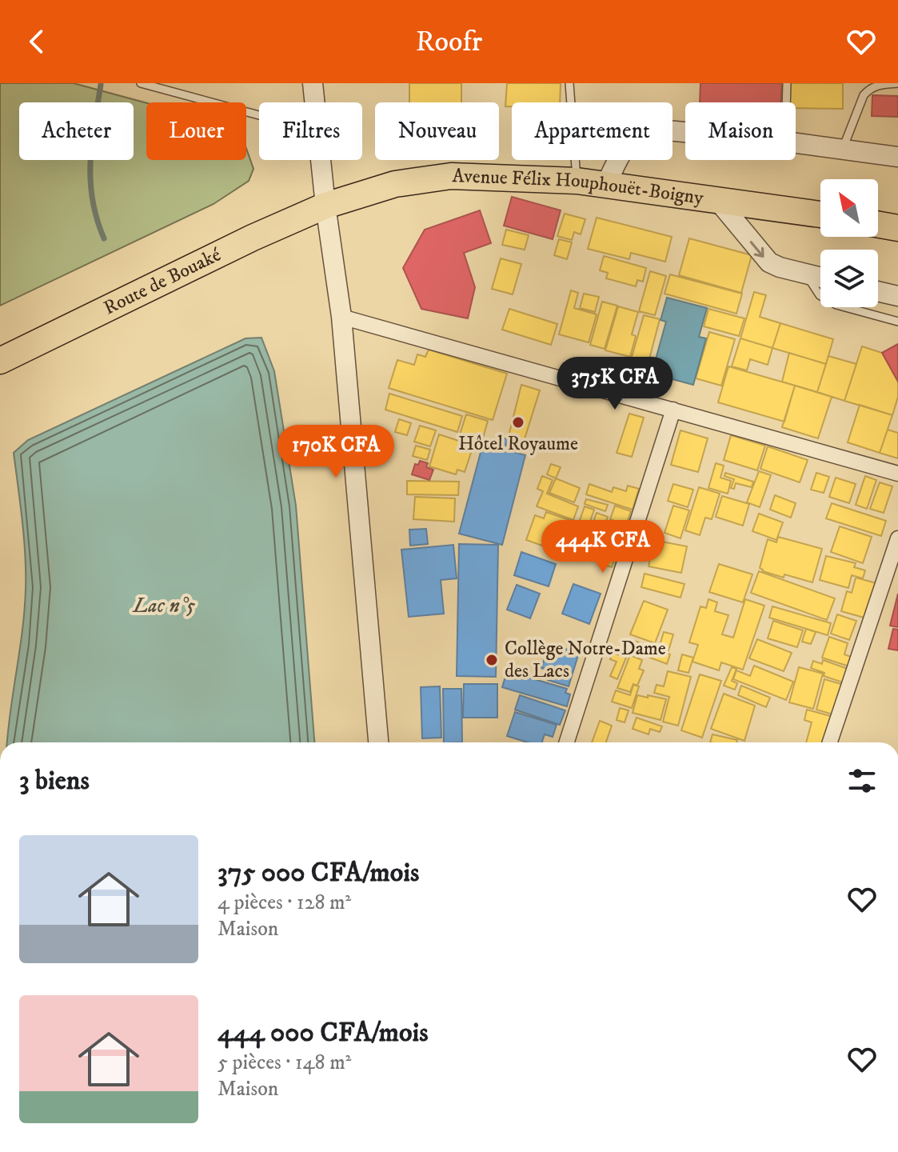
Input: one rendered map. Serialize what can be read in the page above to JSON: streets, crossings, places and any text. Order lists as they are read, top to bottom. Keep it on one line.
{"streets":{"highway":["Avenue Félix Houphouët-Boigny","Route de Bouaké"]},"crossings":[["Avenue Félix Houphouët-Boigny","Route de Bouaké"]],"water":["Lac n°5"],"places":["Hôtel Royaume","Collège Notre-Dame des Lacs"],"north":"top left","page":{"header":"Roofr","chip":["Acheter","Louer","Filtres","Nouveau","Appartement","Maison"],"price":["375K CFA","170K CFA","444K CFA"],"heading":"3 biens","list":[{"name":"375 000 CFA/mois","note":"4 pièces · 128 m² · Maison"},{"name":"444 000 CFA/mois","note":"5 pièces · 148 m² · Maison"}]}}
